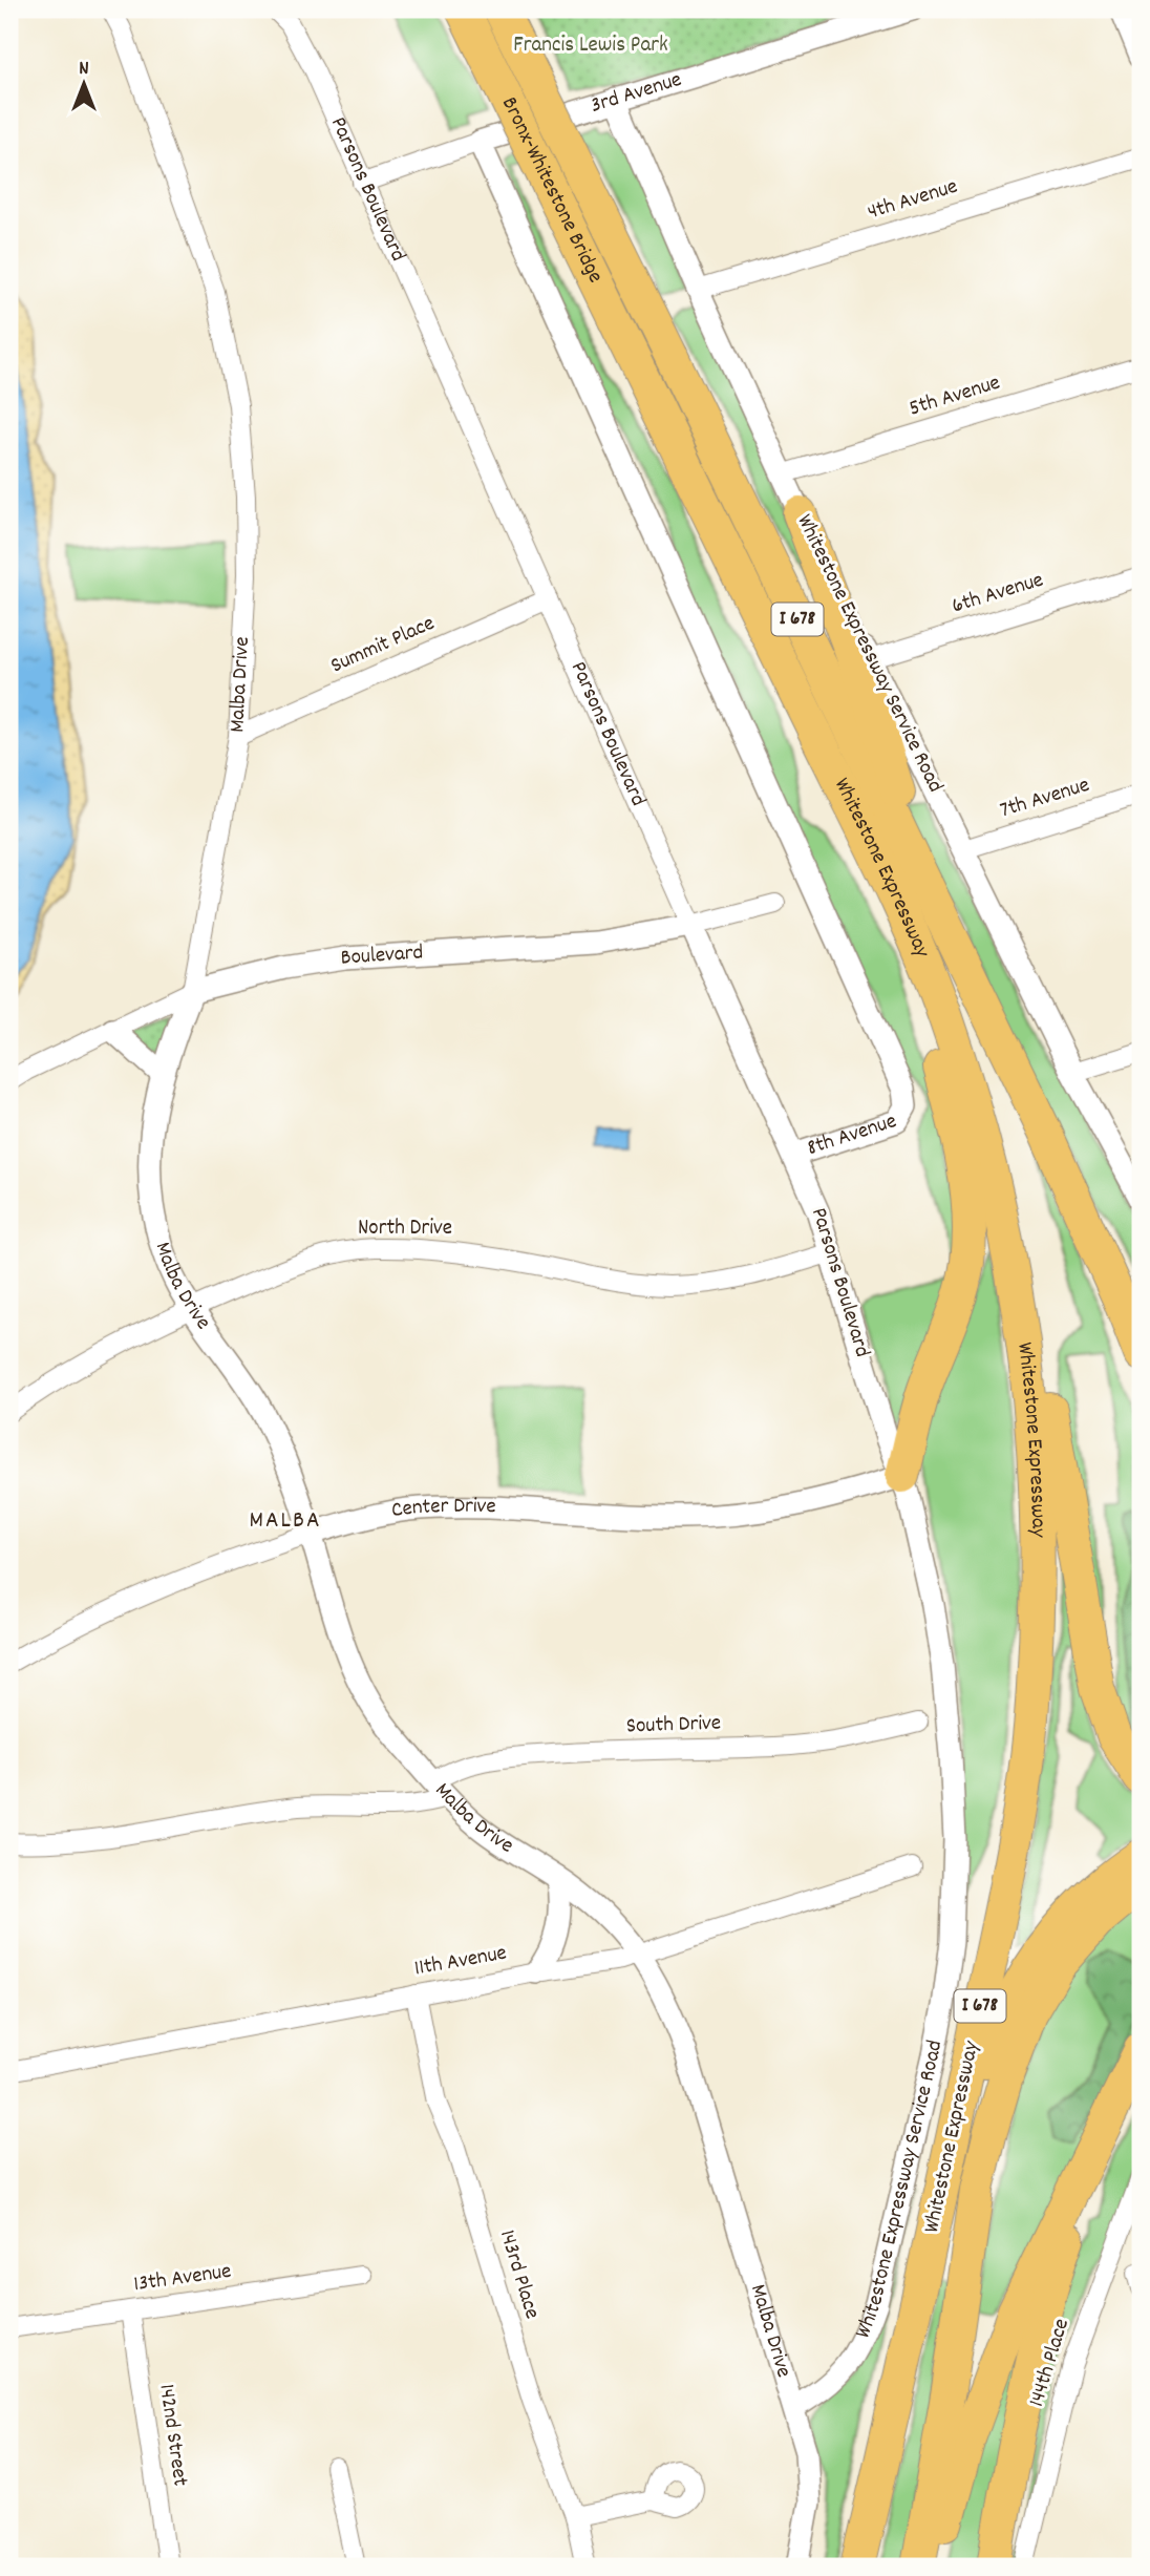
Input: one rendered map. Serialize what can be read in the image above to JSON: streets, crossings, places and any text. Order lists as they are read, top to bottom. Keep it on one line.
{"streets":{"highway":["Bronx-Whitestone Bridge","I 678","Whitestone Expressway"],"street":["3rd Avenue","Parsons Boulevard","4th Avenue","5th Avenue","6th Avenue","Summit Place","Whitestone Expressway Service Road","Malba Drive","7th Avenue","Boulevard","8th Avenue","North Drive","Center Drive","South Drive","11th Avenue","143rd Place","13th Avenue","144th Place","142nd Street"]},"crossings":[["3rd Avenue","Parsons Boulevard"],["3rd Avenue","Whitestone Expressway Service Road"],["3rd Avenue","8th Avenue"],["Parsons Boulevard","Summit Place"],["Parsons Boulevard","Whitestone Expressway Service Road"],["Parsons Boulevard","Boulevard"],["Parsons Boulevard","8th Avenue"],["Parsons Boulevard","North Drive"],["Parsons Boulevard","Center Drive"],["Bronx-Whitestone Bridge","Whitestone Expressway"],["4th Avenue","Whitestone Expressway Service Road"],["5th Avenue","Whitestone Expressway Service Road"],["6th Avenue","Whitestone Expressway Service Road"],["Summit Place","Malba Drive"],["Whitestone Expressway Service Road","Malba Drive"],["Whitestone Expressway Service Road","7th Avenue"],["Whitestone Expressway Service Road","Center Drive"],["Malba Drive","Boulevard"],["Malba Drive","North Drive"],["Malba Drive","Center Drive"],["Malba Drive","South Drive"],["Malba Drive","11th Avenue"],["11th Avenue","143rd Place"],["13th Avenue","142nd Street"]],"districts":["MALBA"],"parks":["Francis Lewis Park"],"north":"top"}
